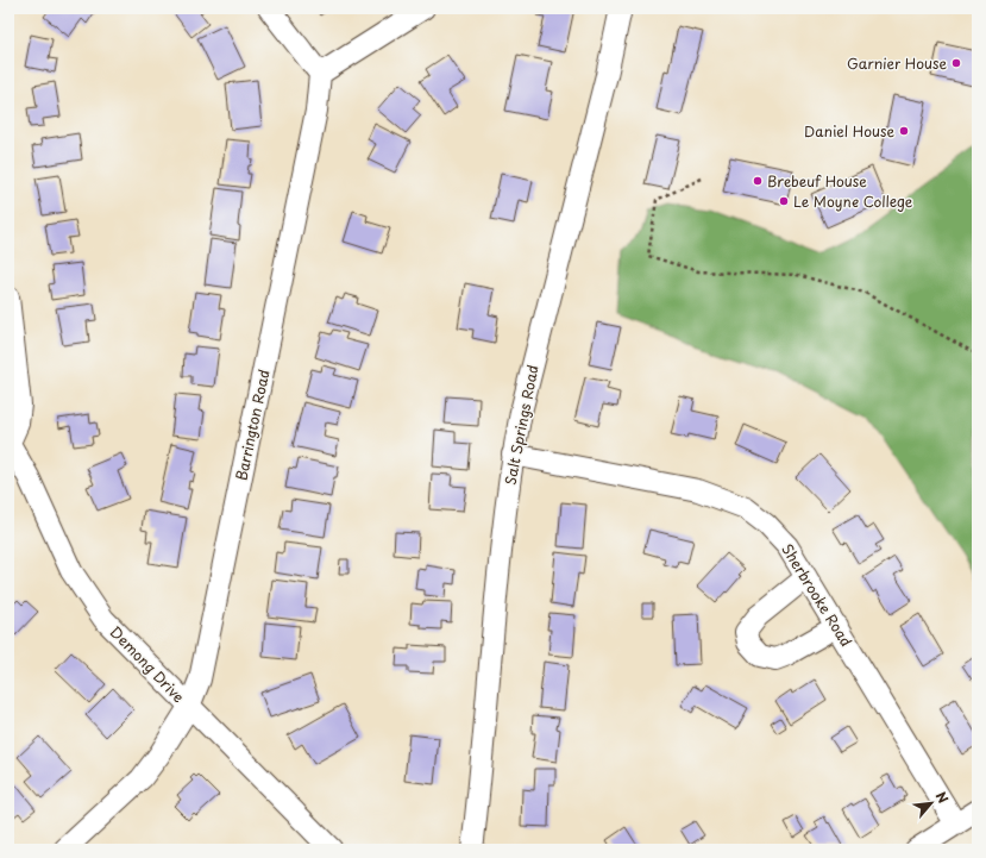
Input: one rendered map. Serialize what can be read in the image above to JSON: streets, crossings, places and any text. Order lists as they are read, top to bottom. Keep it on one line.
{"streets":{"street":["Barrington Road","Salt Springs Road","Sherbrooke Road","Demong Drive"]},"crossings":[["Barrington Road","Demong Drive"],["Salt Springs Road","Sherbrooke Road"]],"places":["Garnier House","Daniel House","Brebeuf House","Le Moyne College"],"north":"top right"}
